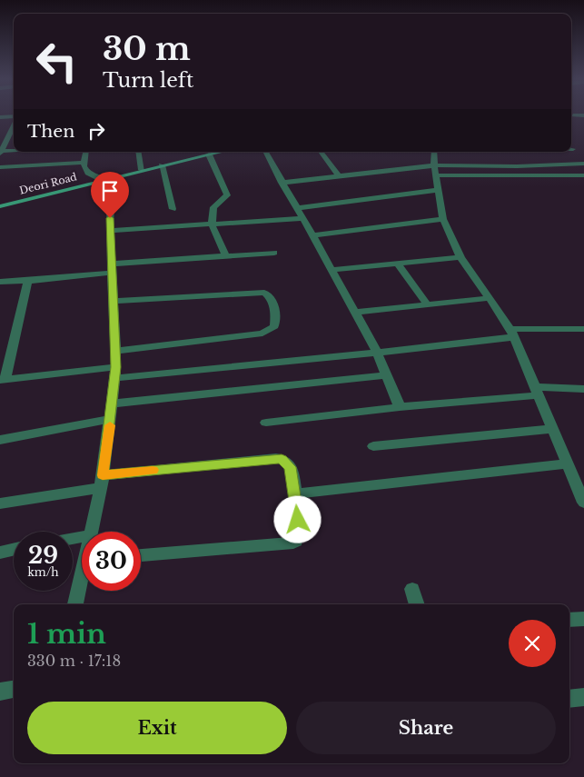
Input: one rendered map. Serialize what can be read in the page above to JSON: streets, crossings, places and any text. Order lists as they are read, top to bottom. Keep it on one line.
{"streets":{"street":["Deori Road"]},"page":{"turn":["30 m","Turn left"],"then":"Then","speed":"29 km/h","limit":"30","heading":["1 min","330 m · 17:18"],"buttons":["Exit","Share"]}}
